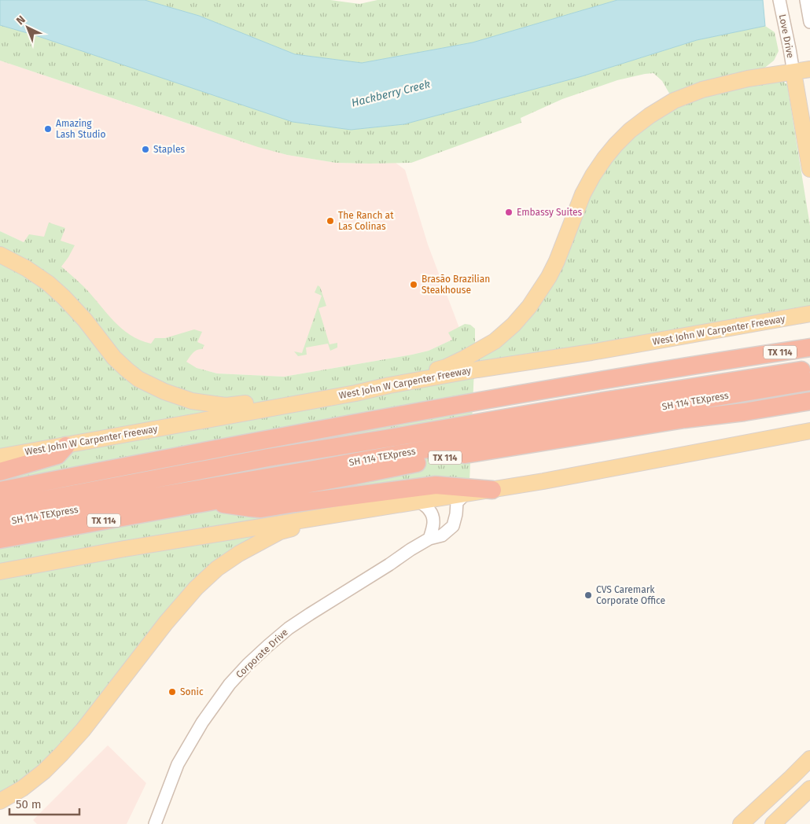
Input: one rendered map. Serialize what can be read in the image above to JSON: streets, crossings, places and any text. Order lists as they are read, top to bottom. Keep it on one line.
{"streets":{"highway":["TX 114","SH 114 TEXpress"],"main road":["West John W Carpenter Freeway"],"street":["Love Drive","Corporate Drive"]},"water":["Hackberry Creek"],"places":["Amazing Lash Studio","Staples","Embassy Suites","The Ranch at Las Colinas","Brasão Brazilian Steakhouse","CVS Caremark Corporate Office","Sonic"],"scale_bar":"50 m","north":"top left"}
